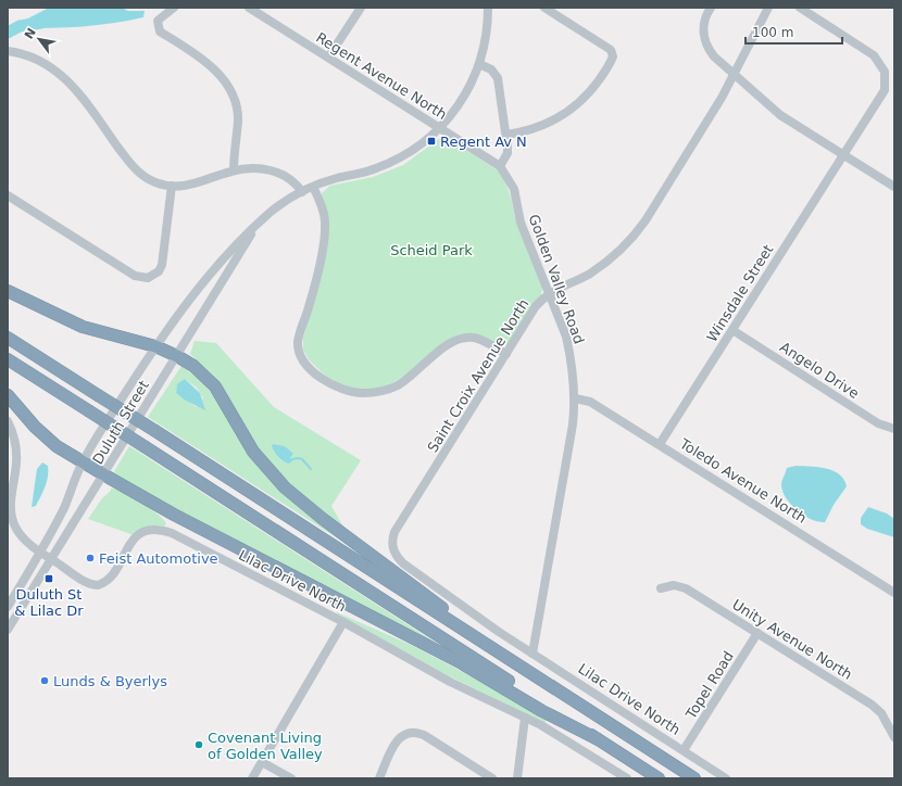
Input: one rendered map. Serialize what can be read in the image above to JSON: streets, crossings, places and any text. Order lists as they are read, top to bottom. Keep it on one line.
{"streets":{"street":["Regent Avenue North","Golden Valley Road","Winsdale Street","Angelo Drive","Saint Croix Avenue North","Duluth Street","Toledo Avenue North","Lilac Drive North","Unity Avenue North","Topel Road"]},"crossings":[["Regent Avenue North","Golden Valley Road"],["Regent Avenue North","Duluth Street"],["Golden Valley Road","Saint Croix Avenue North"],["Golden Valley Road","Toledo Avenue North"],["Golden Valley Road","Lilac Drive North"],["Winsdale Street","Angelo Drive"],["Winsdale Street","Toledo Avenue North"],["Saint Croix Avenue North","Lilac Drive North"],["Duluth Street","Lilac Drive North"],["Lilac Drive North","Topel Road"],["Unity Avenue North","Topel Road"]],"parks":["Scheid Park"],"places":{"transit":["Regent Av N","Duluth St & Lilac Dr"],"other":["Feist Automotive","Lunds & Byerlys","Covenant Living of Golden Valley"]},"scale_bar":"100 m","north":"top left"}
